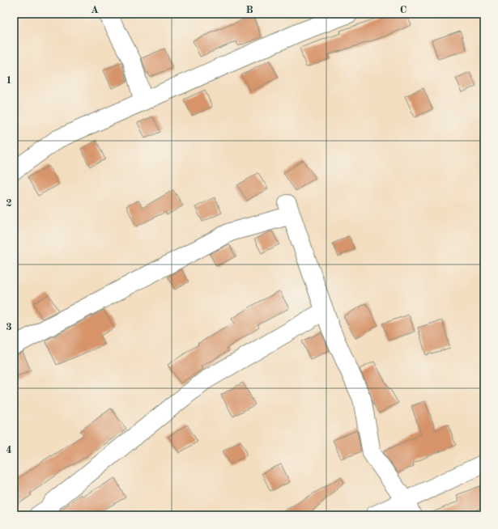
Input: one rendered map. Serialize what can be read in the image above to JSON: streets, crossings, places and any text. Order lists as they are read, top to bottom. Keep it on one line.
{"grid":{"columns":["A","B","C"],"rows":["1","2","3","4"]}}
